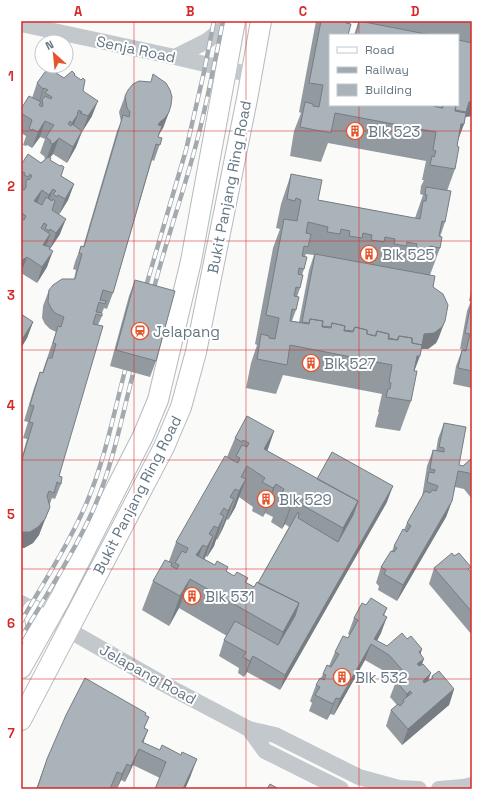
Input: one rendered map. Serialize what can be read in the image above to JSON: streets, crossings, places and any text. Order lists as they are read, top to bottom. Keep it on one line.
{"streets":{"main road":["Bukit Panjang Ring Road"],"street":["Senja Road","Jelapang Road"]},"crossings":[["Senja Road","Bukit Panjang Ring Road"],["Bukit Panjang Ring Road","Jelapang Road"]],"places":{"building":["Blk 523","Blk 525","Blk 527","Blk 529","Blk 531","Blk 532"],"station":["Jelapang"]},"legend":["Road","Railway","Building"],"north":"top left","grid":{"columns":["A","B","C","D"],"rows":["1","2","3","4","5","6","7"]}}
